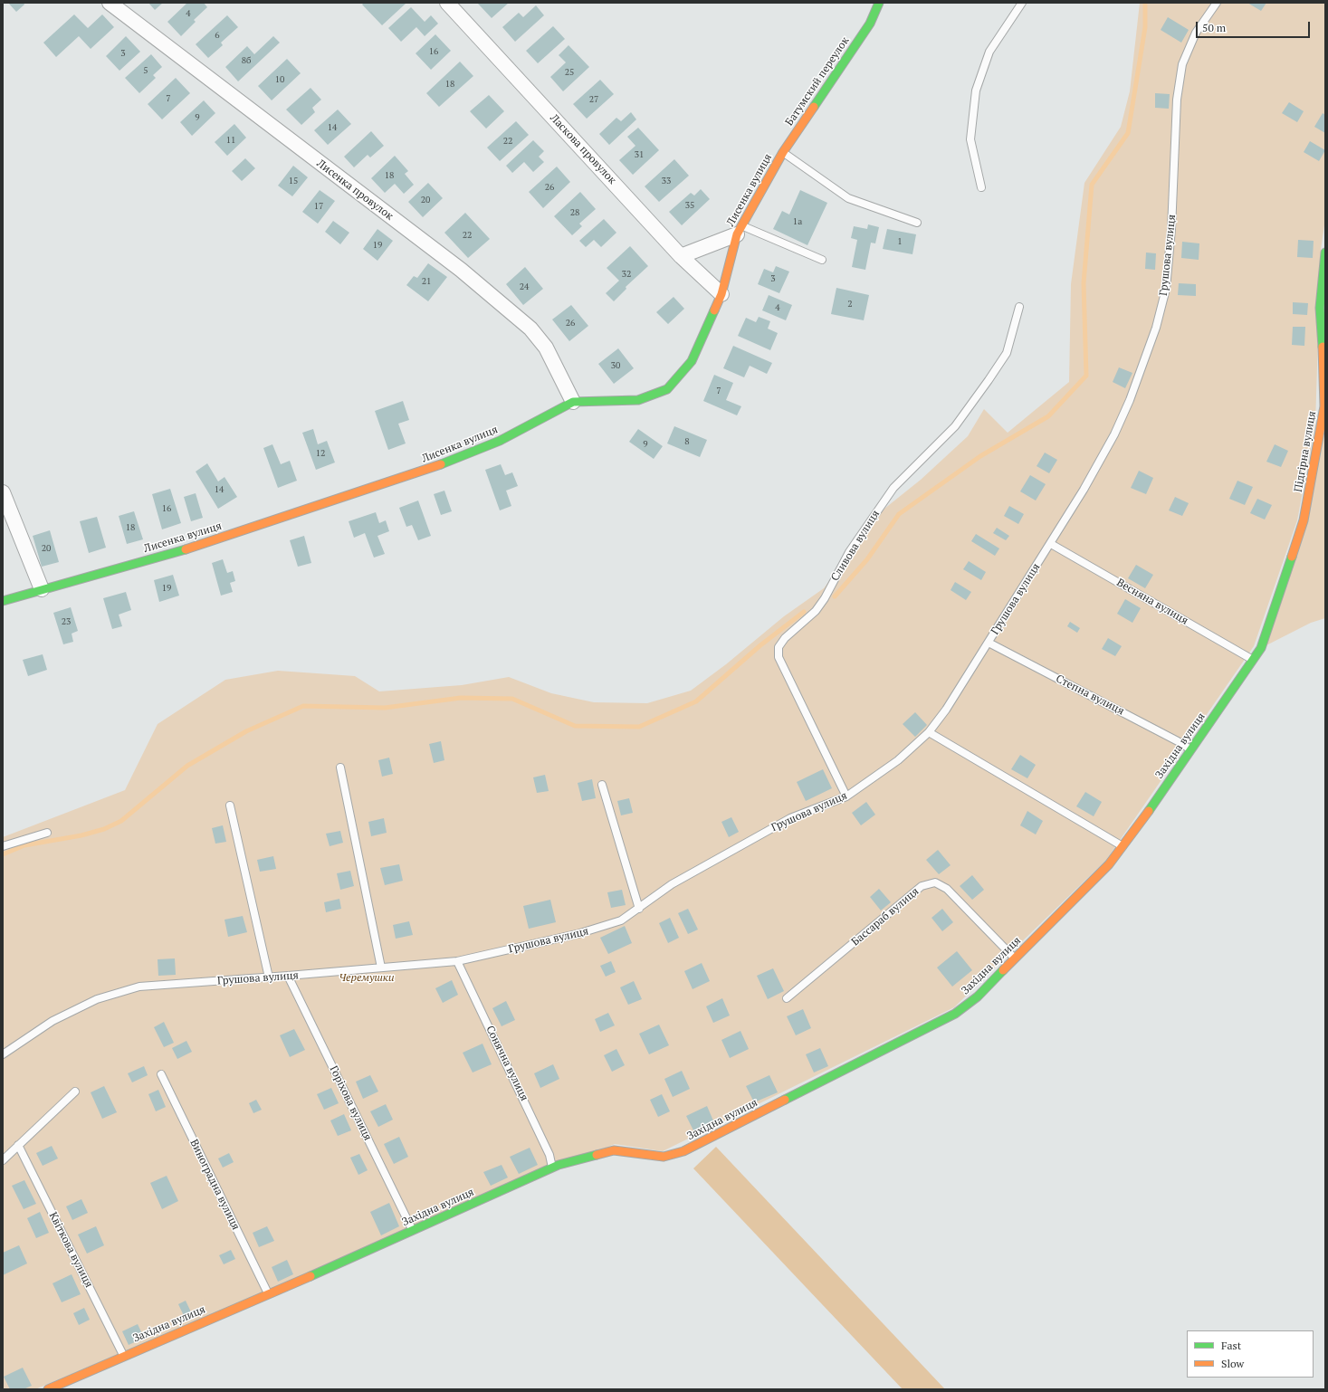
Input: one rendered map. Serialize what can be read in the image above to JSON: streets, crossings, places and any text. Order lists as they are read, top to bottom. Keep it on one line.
{"streets":{"street":["Батумский переулок","Ласкова провулок","Лисенка провулок","Лисенка вулиця","Підгірна вулиця","Західна вулиця"],"lane":["Грушова вулиця","Сливова вулиця","Весняна вулиця","Степна вулиця","Бассараб вулиця","Сонячна вулиця","Горіхова вулиця","Виноградна вулиця","Квіткова вулиця"]},"crossings":[["Батумский переулок","Лисенка вулиця"],["Ласкова провулок","Лисенка вулиця"],["Лисенка провулок","Лисенка вулиця"],["Грушова вулиця","Сливова вулиця"],["Грушова вулиця","Весняна вулиця"],["Грушова вулиця","Степна вулиця"],["Грушова вулиця","Сонячна вулиця"],["Грушова вулиця","Горіхова вулиця"],["Підгірна вулиця","Західна вулиця"],["Весняна вулиця","Західна вулиця"],["Степна вулиця","Західна вулиця"],["Західна вулиця","Бассараб вулиця"],["Західна вулиця","Сонячна вулиця"],["Західна вулиця","Горіхова вулиця"],["Західна вулиця","Виноградна вулиця"],["Західна вулиця","Квіткова вулиця"]],"parks":["Черемушки"],"house_numbers":["4","6","16","3","8б","5","25","10","18","7","27","9","14","11","22","31","18","15","33","26","20","35","17","28","1а","22","1","19","32","3","21","24","2","4","26","30","7","8","9","12","14","16","18","20","19","23"],"legend":["Fast","Slow"],"scale_bar":"50 m"}
